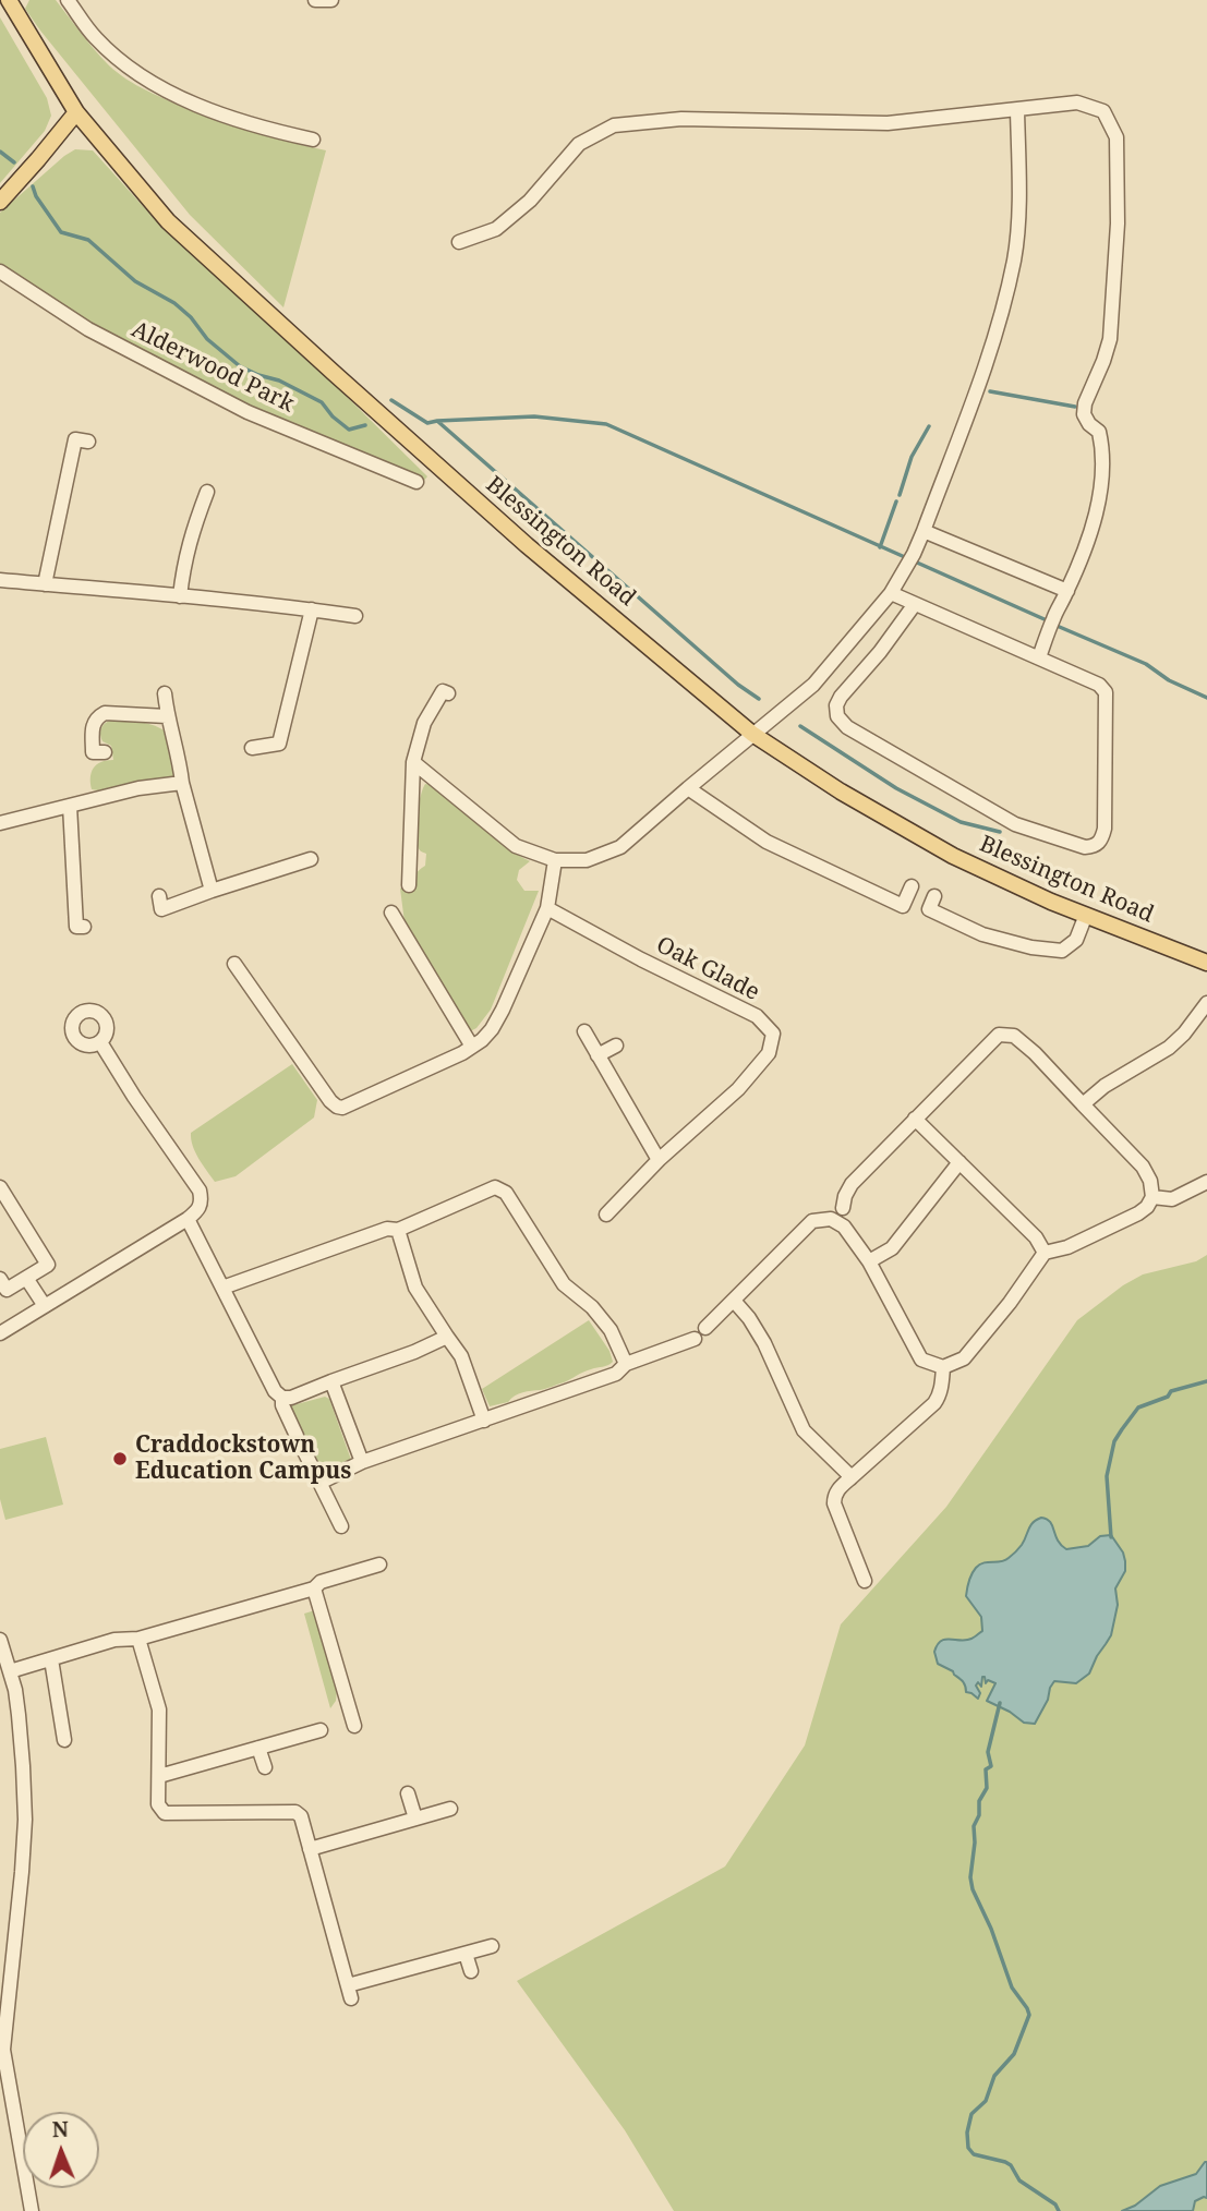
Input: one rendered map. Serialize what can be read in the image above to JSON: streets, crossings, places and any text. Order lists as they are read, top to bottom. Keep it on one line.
{"streets":{"main road":["Blessington Road"],"street":["Alderwood Park","Oak Glade"]},"places":["Craddockstown Education Campus"],"north":"top"}
